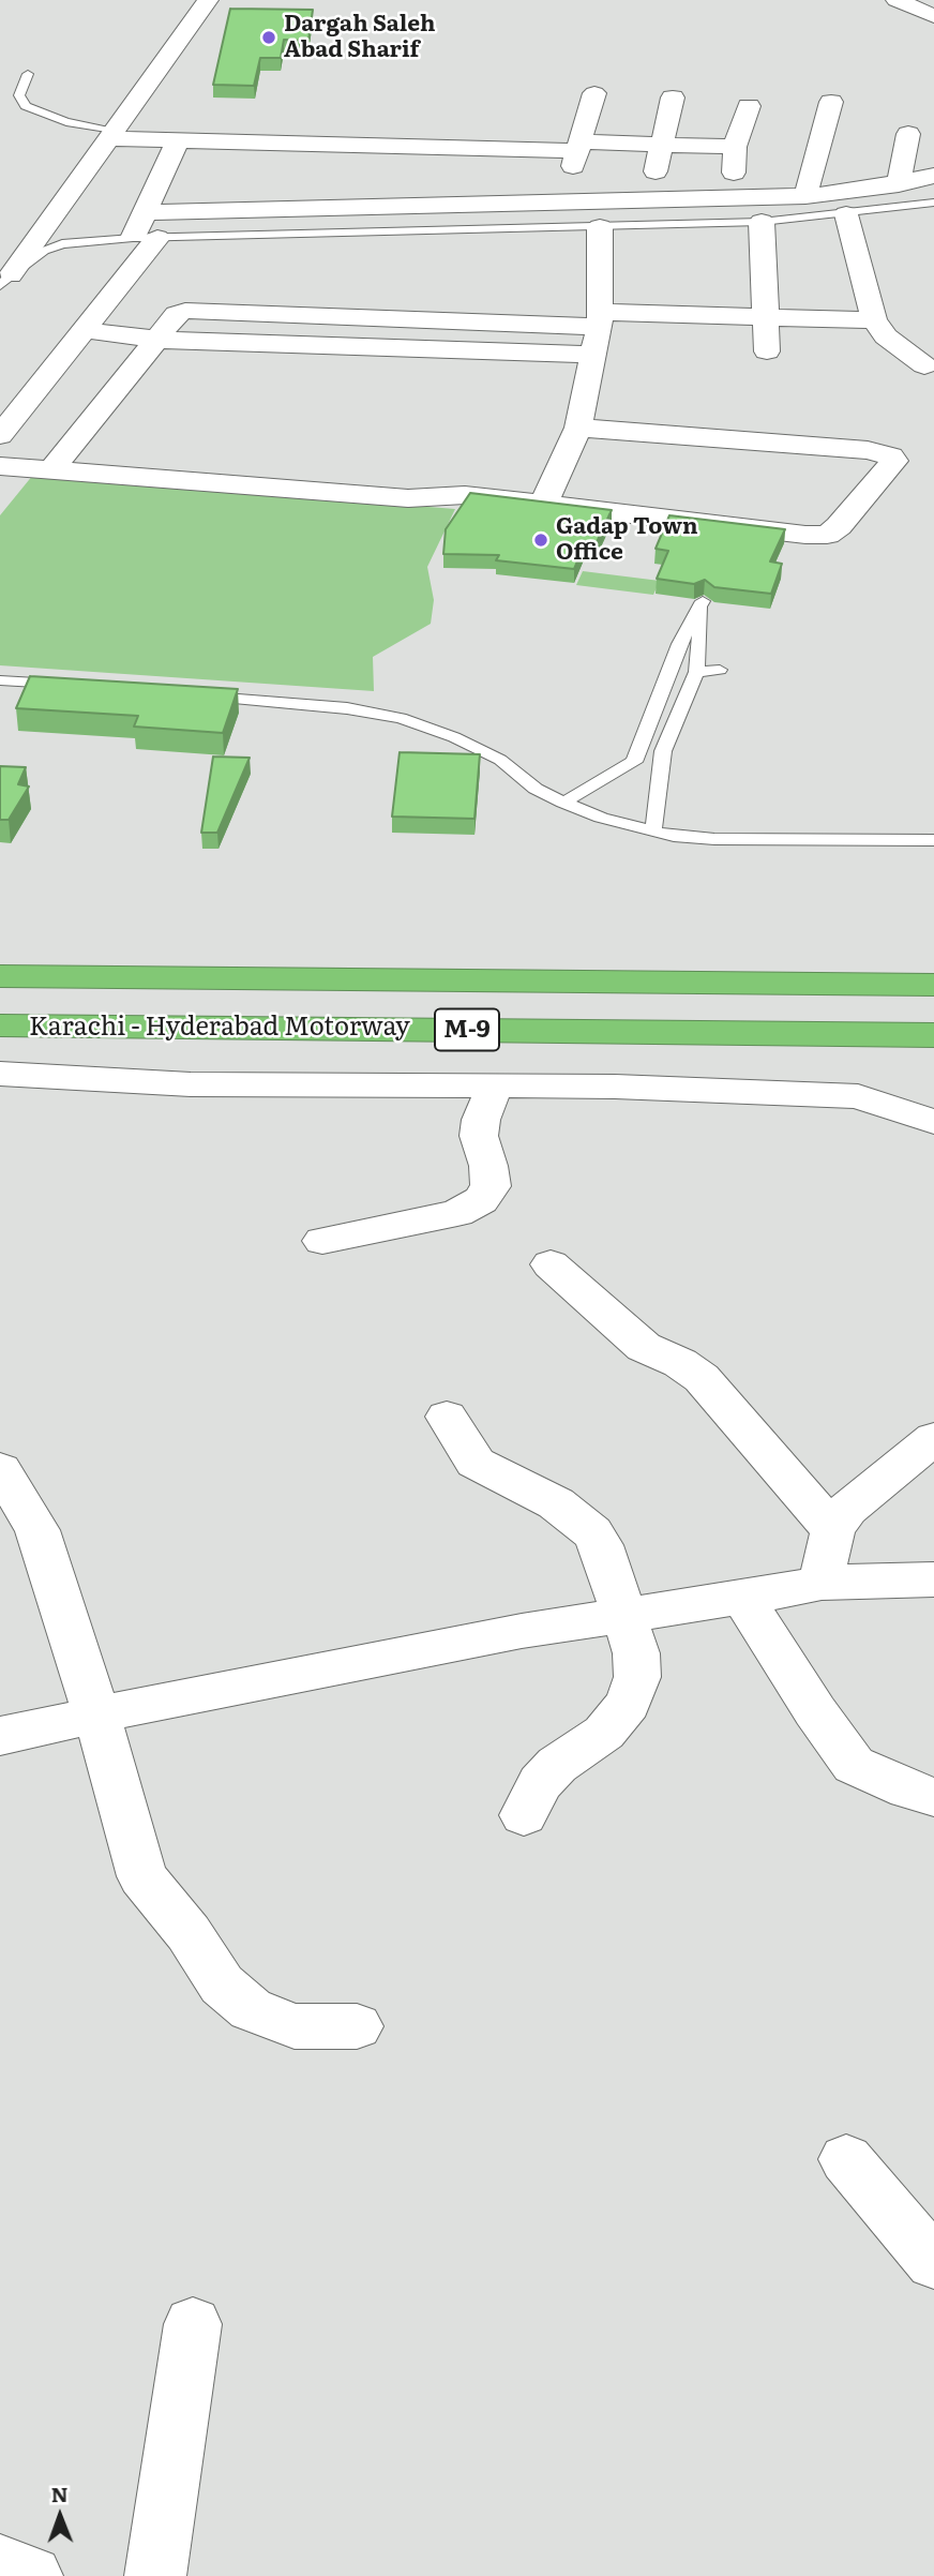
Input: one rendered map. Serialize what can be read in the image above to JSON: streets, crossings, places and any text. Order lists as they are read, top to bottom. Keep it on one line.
{"streets":{"highway":["Karachi - Hyderabad Motorway","M-9"]},"places":["Dargah Saleh Abad Sharif","Gadap Town Office"],"north":"top"}
